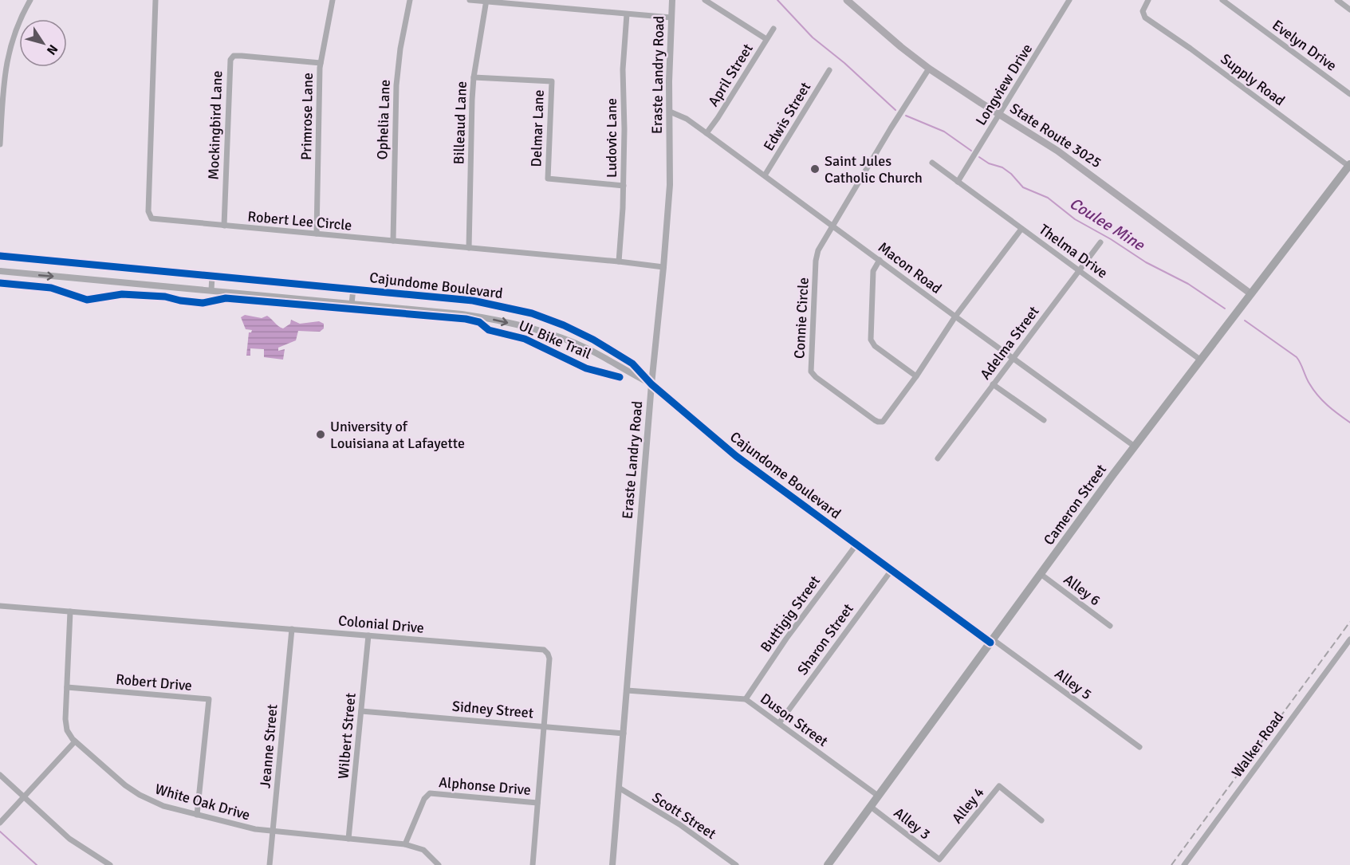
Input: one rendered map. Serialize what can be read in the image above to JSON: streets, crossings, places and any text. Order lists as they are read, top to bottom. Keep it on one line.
{"streets":{"main road":["State Route 3025","Cameron Street"],"street":["Evelyn Drive","Eraste Landry Road","April Street","Supply Road","Longview Drive","Primrose Lane","Edwis Street","Ophelia Lane","Billeaud Lane","Mockingbird Lane","Delmar Lane","Ludovic Lane","Robert Lee Circle","Thelma Drive","Macon Road","Cajundome Boulevard","Connie Circle","Adelma Street","Alley 6","Buttigig Street","Colonial Drive","Sharon Street","Robert Drive","Alley 5","Sidney Street","Duson Street","Wilbert Street","Walker Road","Jeanne Street","Alphonse Drive","White Oak Drive","Alley 4","Scott Street","Alley 3"],"cycle path":["UL Bike Trail"]},"crossings":[["Eraste Landry Road","Robert Lee Circle"],["Eraste Landry Road","Macon Road"],["Eraste Landry Road","Cajundome Boulevard"],["Eraste Landry Road","Sidney Street"],["Eraste Landry Road","Duson Street"],["Eraste Landry Road","Scott Street"],["April Street","Macon Road"],["Supply Road","Cameron Street"],["Longview Drive","State Route 3025"],["Longview Drive","Thelma Drive"],["Primrose Lane","Mockingbird Lane"],["Primrose Lane","Robert Lee Circle"],["Edwis Street","Macon Road"],["Ophelia Lane","Robert Lee Circle"],["Billeaud Lane","Delmar Lane"],["Billeaud Lane","Robert Lee Circle"],["Mockingbird Lane","Robert Lee Circle"],["Delmar Lane","Ludovic Lane"],["State Route 3025","Cameron Street"],["Ludovic Lane","Robert Lee Circle"],["Thelma Drive","Connie Circle"],["Thelma Drive","Adelma Street"],["Thelma Drive","Cameron Street"],["Macon Road","Connie Circle"],["Macon Road","Adelma Street"],["Macon Road","Cameron Street"],["Cajundome Boulevard","Cameron Street"],["Cajundome Boulevard","Buttigig Street"],["Cajundome Boulevard","Sharon Street"],["Cajundome Boulevard","Alley 5"],["Cameron Street","Alley 6"],["Cameron Street","Alley 5"],["Cameron Street","Duson Street"],["Cameron Street","Alley 3"],["Buttigig Street","Duson Street"],["Colonial Drive","Sidney Street"],["Colonial Drive","Wilbert Street"],["Colonial Drive","Jeanne Street"],["Colonial Drive","Alphonse Drive"],["Colonial Drive","White Oak Drive"],["Sharon Street","Duson Street"],["Robert Drive","White Oak Drive"],["Sidney Street","Wilbert Street"],["Wilbert Street","White Oak Drive"],["Jeanne Street","White Oak Drive"],["Alphonse Drive","White Oak Drive"],["Alley 4","Alley 3"]],"water":["Coulee Mine"],"places":["Saint Jules Catholic Church","University of Louisiana at Lafayette"],"north":"bottom right"}
